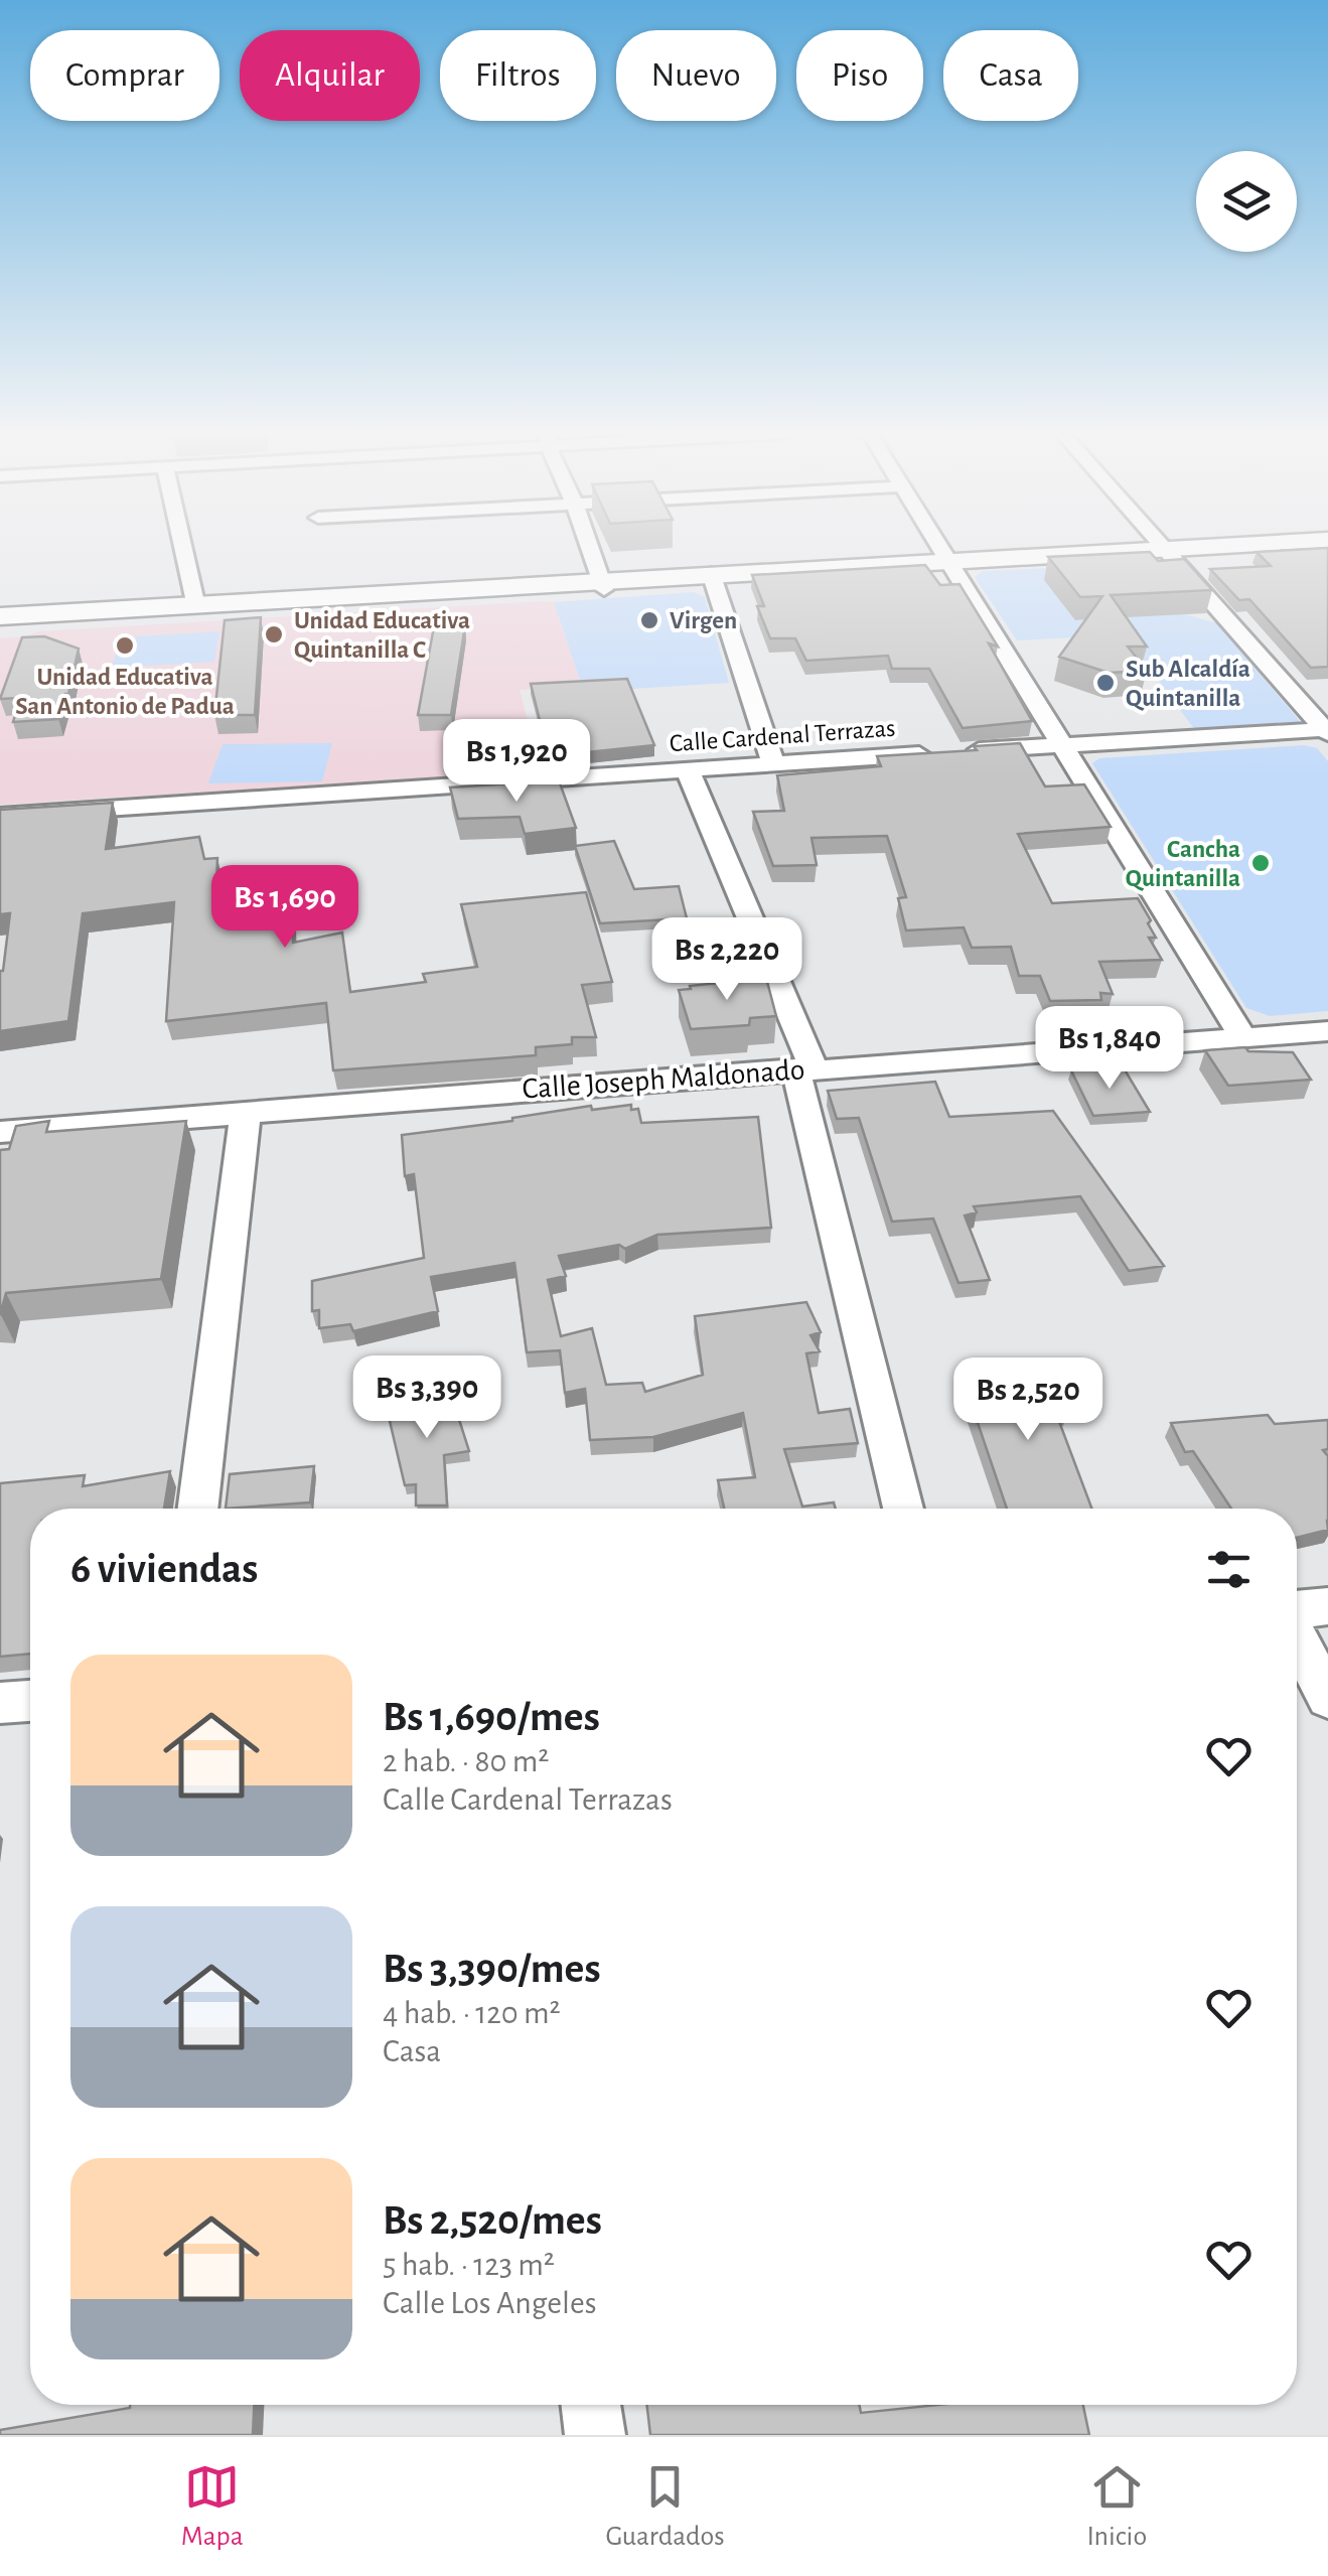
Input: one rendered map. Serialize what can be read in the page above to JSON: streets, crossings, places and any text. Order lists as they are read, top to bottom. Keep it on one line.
{"streets":{"street":["Calle Cardenal Terrazas","Calle Joseph Maldonado"]},"places":["Virgen","Unidad Educativa Quintanilla C","Unidad Educativa San Antonio de Padua","Sub Alcaldía Quintanilla","Cancha Quintanilla"],"page":{"chip":["Comprar","Alquilar","Filtros","Nuevo","Piso","Casa"],"price":["Bs 1,920","Bs 1,690","Bs 2,220","Bs 1,840","Bs 3,390","Bs 2,520"],"heading":"6 viviendas","list":[{"name":"Bs 1,690/mes","note":"2 hab. · 80 m² · Calle Cardenal Terrazas"},{"name":"Bs 3,390/mes","note":"4 hab. · 120 m² · Casa"},{"name":"Bs 2,520/mes","note":"5 hab. · 123 m² · Calle Los Angeles"}],"tabs":["Mapa","Guardados","Inicio"]}}
